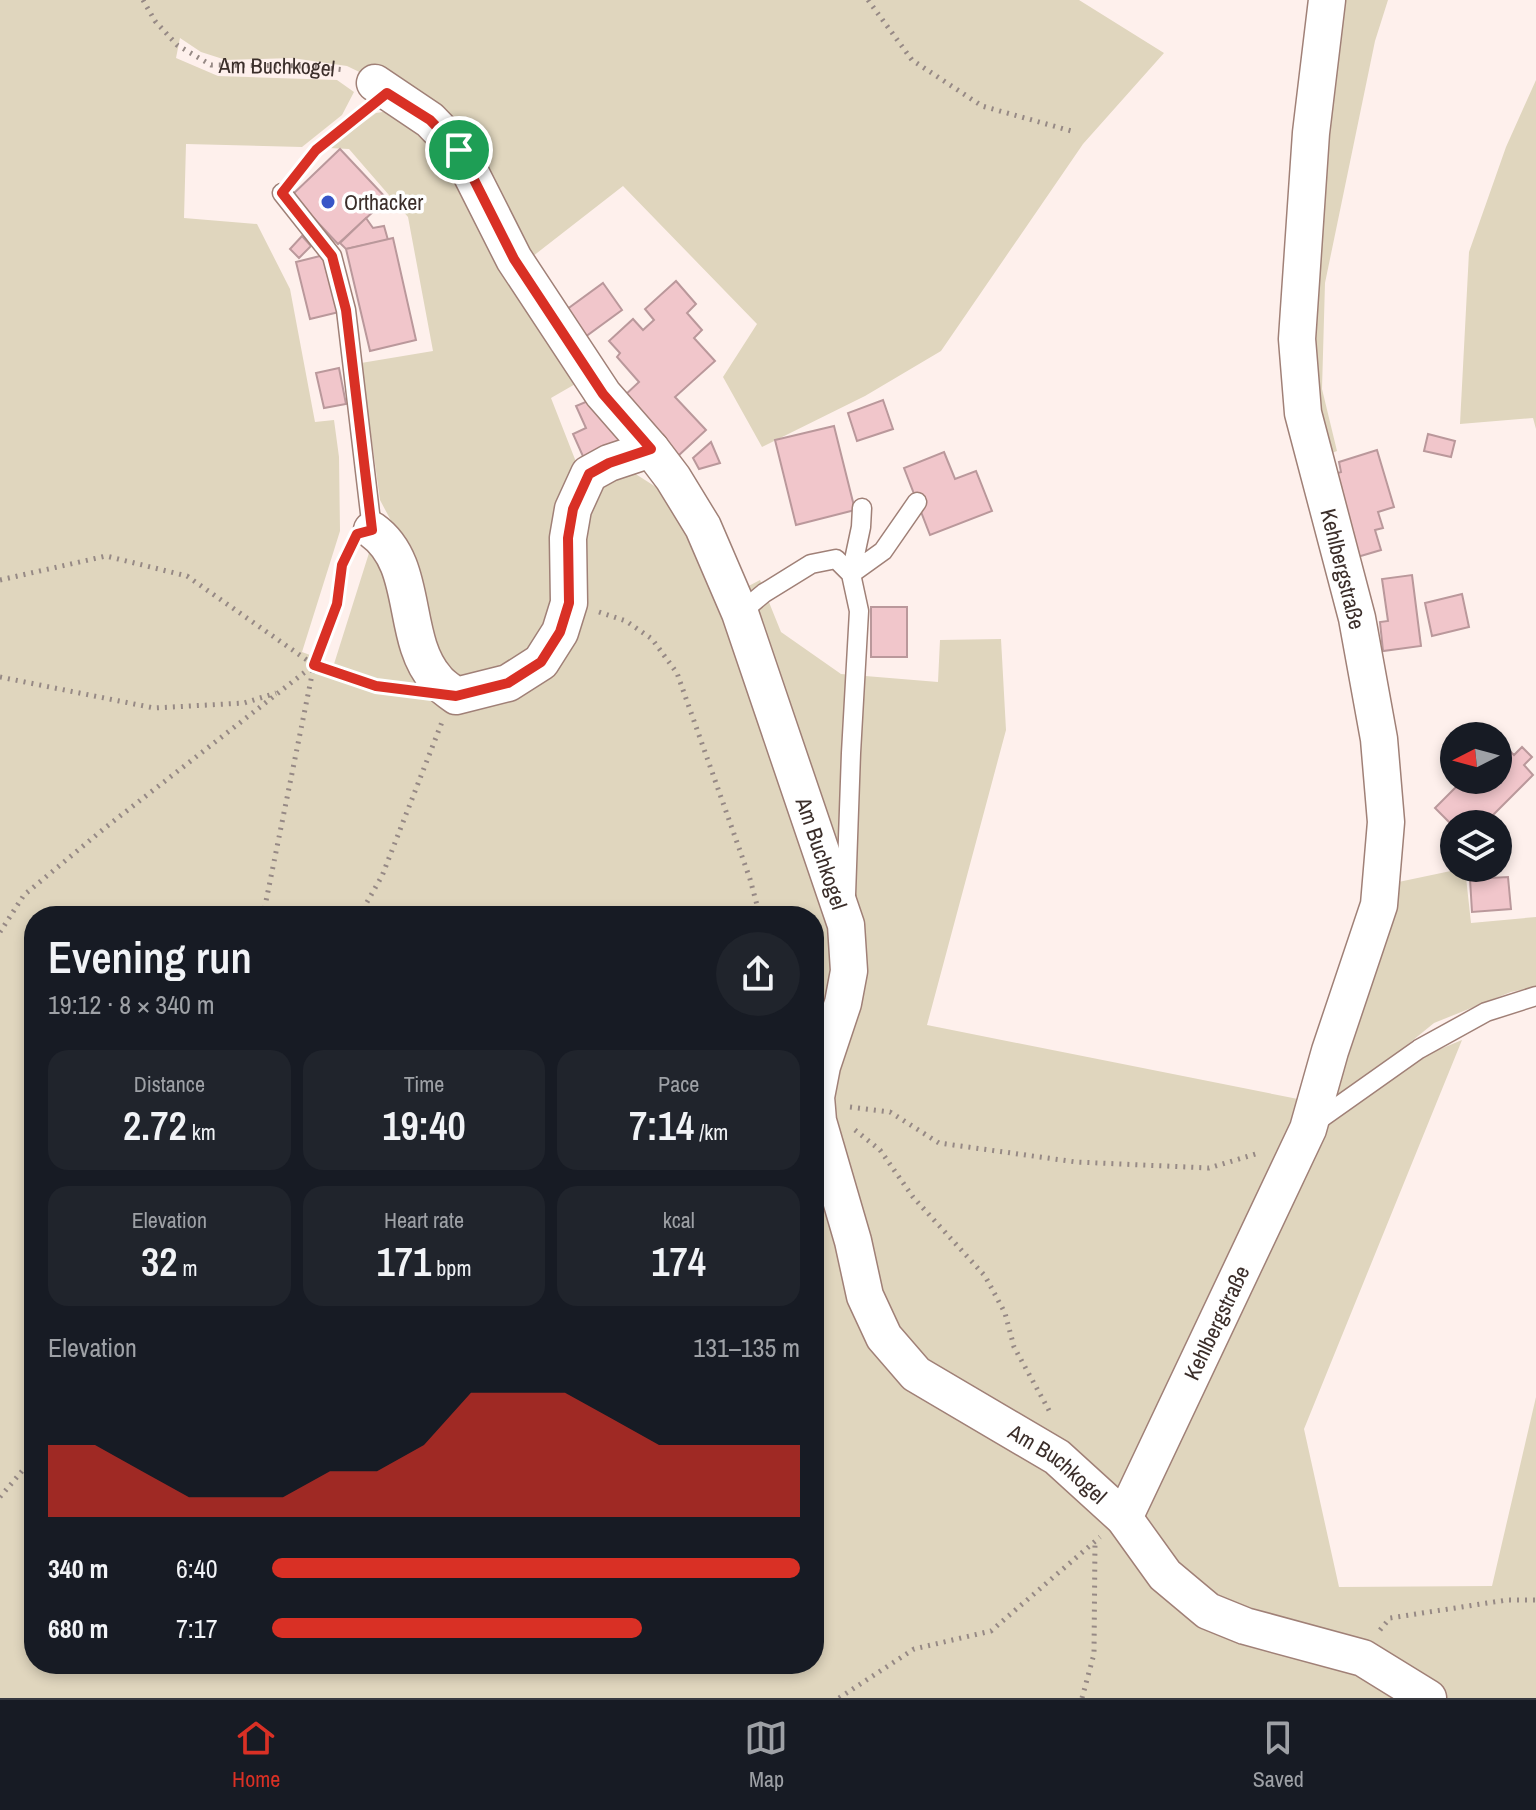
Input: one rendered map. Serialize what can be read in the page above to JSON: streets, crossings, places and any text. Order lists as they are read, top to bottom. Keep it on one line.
{"streets":{"street":["Am Buchkogel","Kehlbergstraße"]},"crossings":[["Am Buchkogel","Kehlbergstraße"]],"places":["Orthacker"],"north":"left","page":{"heading":["Evening run","19:12 · 8 × 340 m"],"stats":[["Distance","2.72 km"],["Time","19:40"],["Pace","7:14 /km"],["Elevation","32 m"],["Heart rate","171 bpm"],["kcal","174"]],"chart":["Elevation","131–135 m"],"list":[{"name":"340 m","note":"6:40"},{"name":"680 m","note":"7:17"}],"tabs":["Home","Map","Saved"]}}
